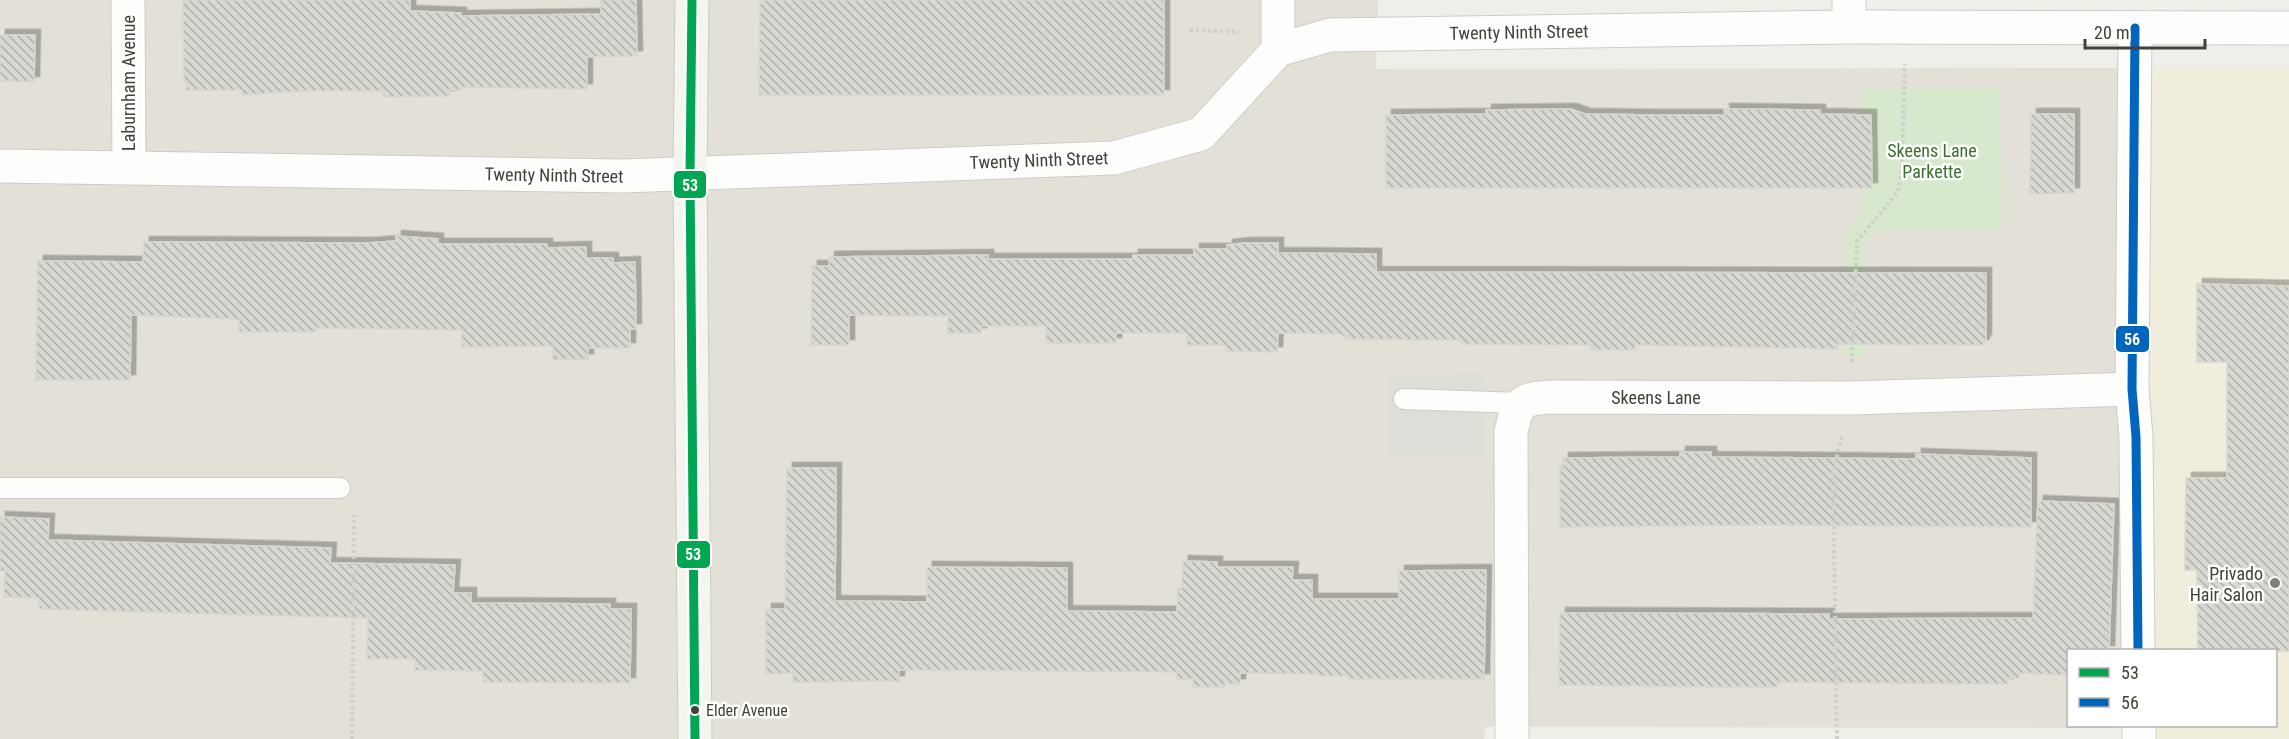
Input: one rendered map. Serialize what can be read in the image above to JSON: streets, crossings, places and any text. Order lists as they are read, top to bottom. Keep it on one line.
{"streets":{"street":["Twenty Ninth Street","Laburnham Avenue","Skeens Lane"]},"crossings":[["Twenty Ninth Street","Laburnham Avenue"]],"parks":["Skeens Lane Parkette"],"places":["Privado Hair Salon","Elder Avenue"],"lines":["transit line 53","transit line 56"],"legend":["53","56"],"scale_bar":"20 m"}
